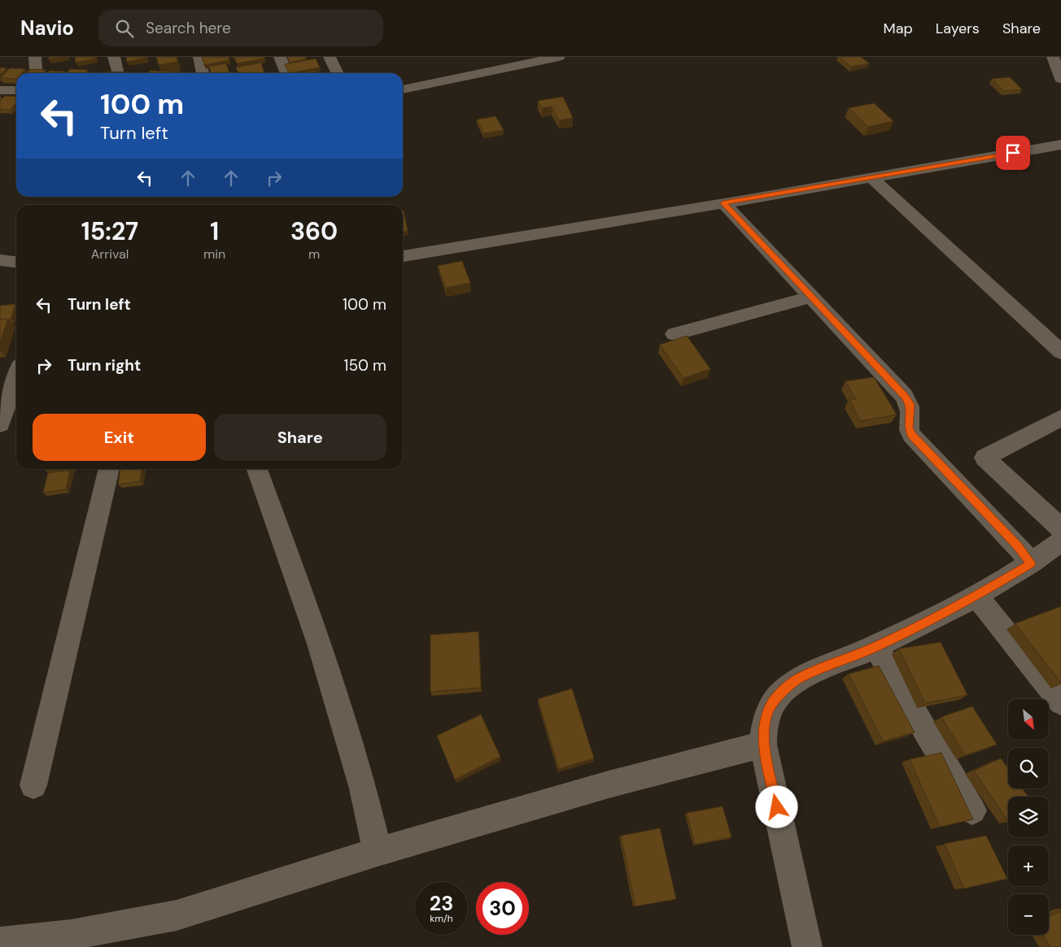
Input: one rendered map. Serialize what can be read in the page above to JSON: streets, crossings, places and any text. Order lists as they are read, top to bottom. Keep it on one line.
{"north":"bottom right","page":{"header":"Navio","search":"Search here","nav":["Map","Layers","Share"],"turn":["100 m","Turn left"],"eta":["15:27","Arrival","1","min","360","m"],"list":[{"name":"Turn left","value":"100 m"},{"name":"Turn right","value":"150 m"}],"buttons":["Exit","Share"],"map_buttons":["+","−"],"speed":"23 km/h","limit":"30"}}
